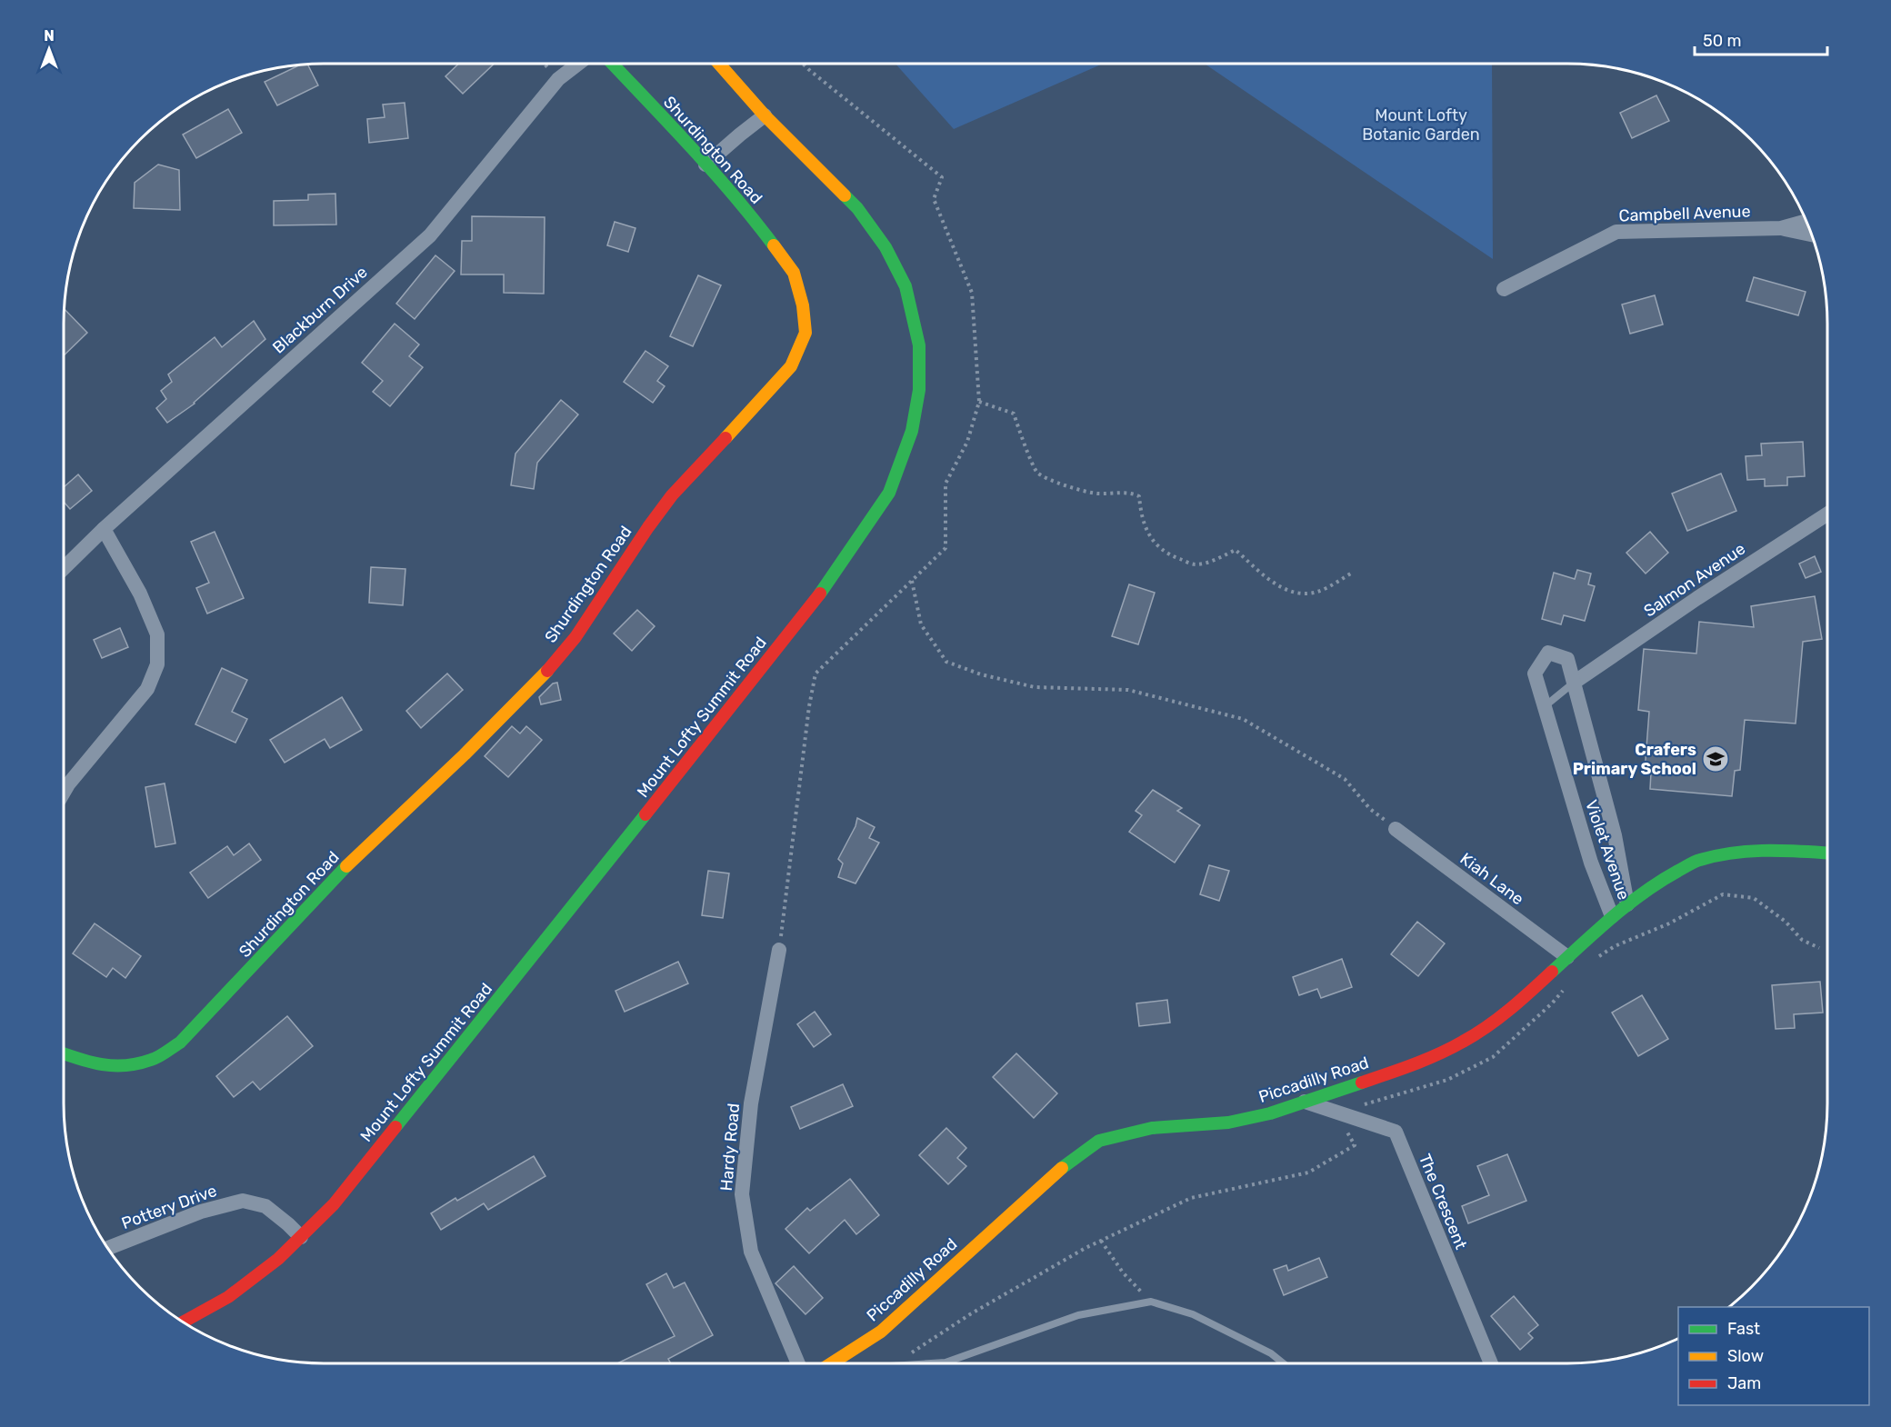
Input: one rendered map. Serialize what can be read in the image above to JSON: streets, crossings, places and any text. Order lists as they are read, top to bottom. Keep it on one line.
{"streets":{"main road":["Shurdington Road","Mount Lofty Summit Road","Piccadilly Road"],"street":["Campbell Avenue","Blackburn Drive","Salmon Avenue","Violet Avenue","Kiah Lane","Hardy Road","The Crescent","Pottery Drive"]},"crossings":[["Salmon Avenue","Violet Avenue"],["Mount Lofty Summit Road","Pottery Drive"],["Violet Avenue","Piccadilly Road"],["Kiah Lane","Piccadilly Road"],["Piccadilly Road","The Crescent"]],"parks":["Mount Lofty Botanic Garden"],"places":{"school or university":["Crafers Primary School"]},"legend":["Fast","Slow","Jam"],"scale_bar":"50 m","north":"top"}
